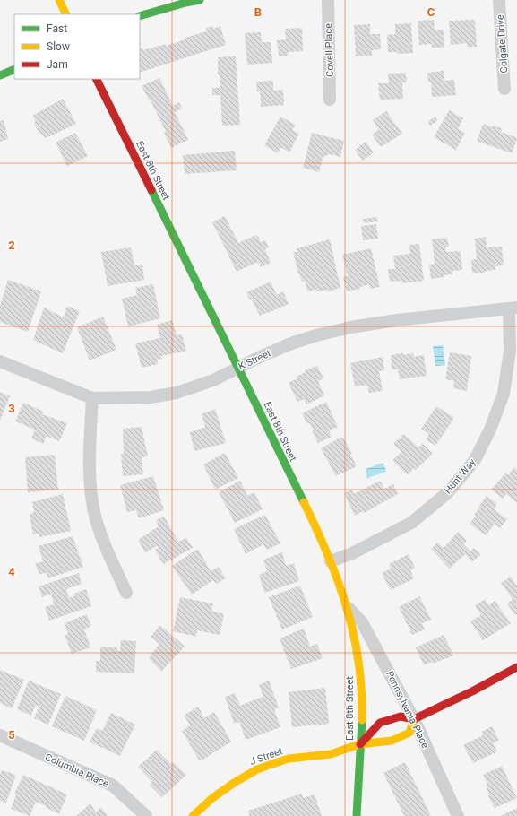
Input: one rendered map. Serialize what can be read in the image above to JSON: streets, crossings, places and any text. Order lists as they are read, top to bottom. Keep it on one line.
{"streets":{"street":["Colgate Drive","Covell Place","East 8th Street","K Street","Hunt Way","Pennsylvania Place","J Street","Columbia Place"]},"crossings":[["East 8th Street","K Street"],["East 8th Street","Hunt Way"],["East 8th Street","Pennsylvania Place"],["East 8th Street","J Street"],["K Street","Hunt Way"],["Pennsylvania Place","J Street"]],"legend":["Fast","Slow","Jam"],"grid":{"columns":["B","C"],"rows":["2","3","4","5"]}}
